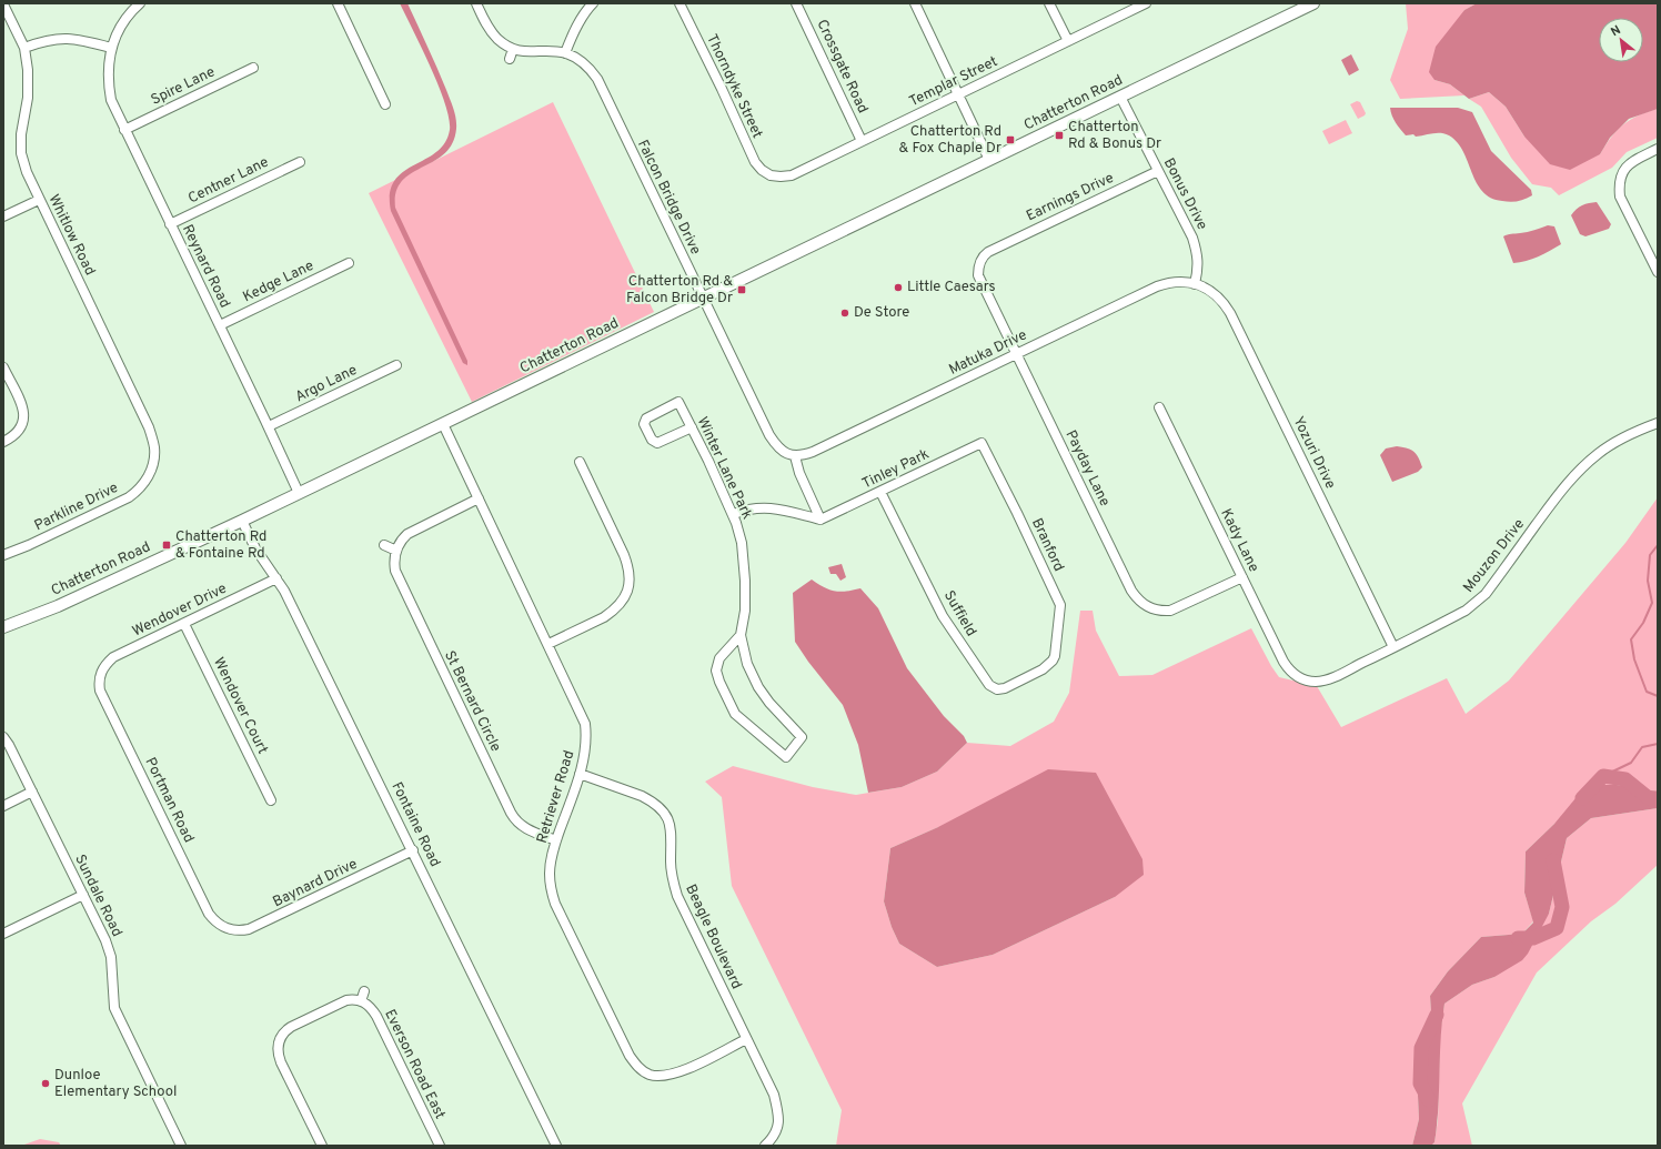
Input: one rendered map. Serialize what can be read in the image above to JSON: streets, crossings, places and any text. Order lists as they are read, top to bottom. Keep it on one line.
{"streets":{"main road":["Chatterton Road"],"street":["Crossgate Road","Templar Street","Spire Lane","Thorndyke Street","Centner Lane","Bonus Drive","Falcon Bridge Drive","Earnings Drive","Whitlow Road","Reynard Road","Kedge Lane","Matuka Drive","Argo Lane","Yozuri Drive","Winter Lane Park","Payday Lane","Tinley Park","Parkline Drive","Kady Lane","Branford","Mouzon Drive","Wendover Drive","Suffield","St Bernard Circle","Wendover Court","Retriever Road","Portman Road","Fontaine Road","Baynard Drive","Sundale Road","Beagle Boulevard","Everson Road East"]},"crossings":[["Crossgate Road","Templar Street"],["Templar Street","Thorndyke Street"],["Spire Lane","Reynard Road"],["Chatterton Road","Bonus Drive"],["Chatterton Road","Falcon Bridge Drive"],["Chatterton Road","Reynard Road"],["Chatterton Road","Retriever Road"],["Chatterton Road","Fontaine Road"],["Centner Lane","Reynard Road"],["Bonus Drive","Earnings Drive"],["Bonus Drive","Matuka Drive"],["Bonus Drive","Yozuri Drive"],["Falcon Bridge Drive","Matuka Drive"],["Earnings Drive","Payday Lane"],["Whitlow Road","Parkline Drive"],["Reynard Road","Kedge Lane"],["Reynard Road","Argo Lane"],["Matuka Drive","Yozuri Drive"],["Matuka Drive","Payday Lane"],["Yozuri Drive","Mouzon Drive"],["Payday Lane","Kady Lane"],["Tinley Park","Branford"],["Tinley Park","Suffield"],["Kady Lane","Mouzon Drive"],["Branford","Suffield"],["Wendover Drive","Wendover Court"],["Wendover Drive","Portman Road"],["Wendover Drive","Fontaine Road"],["St Bernard Circle","Retriever Road"],["Retriever Road","Beagle Boulevard"],["Portman Road","Baynard Drive"],["Fontaine Road","Baynard Drive"]],"places":{"transit":["Chatterton Rd & Bonus Dr","Chatterton Rd & Fox Chaple Dr","Chatterton Rd & Falcon Bridge Dr","Chatterton Rd & Fontaine Rd"],"other":["Little Caesars","De Store","Dunloe Elementary School"]},"north":"top left"}
